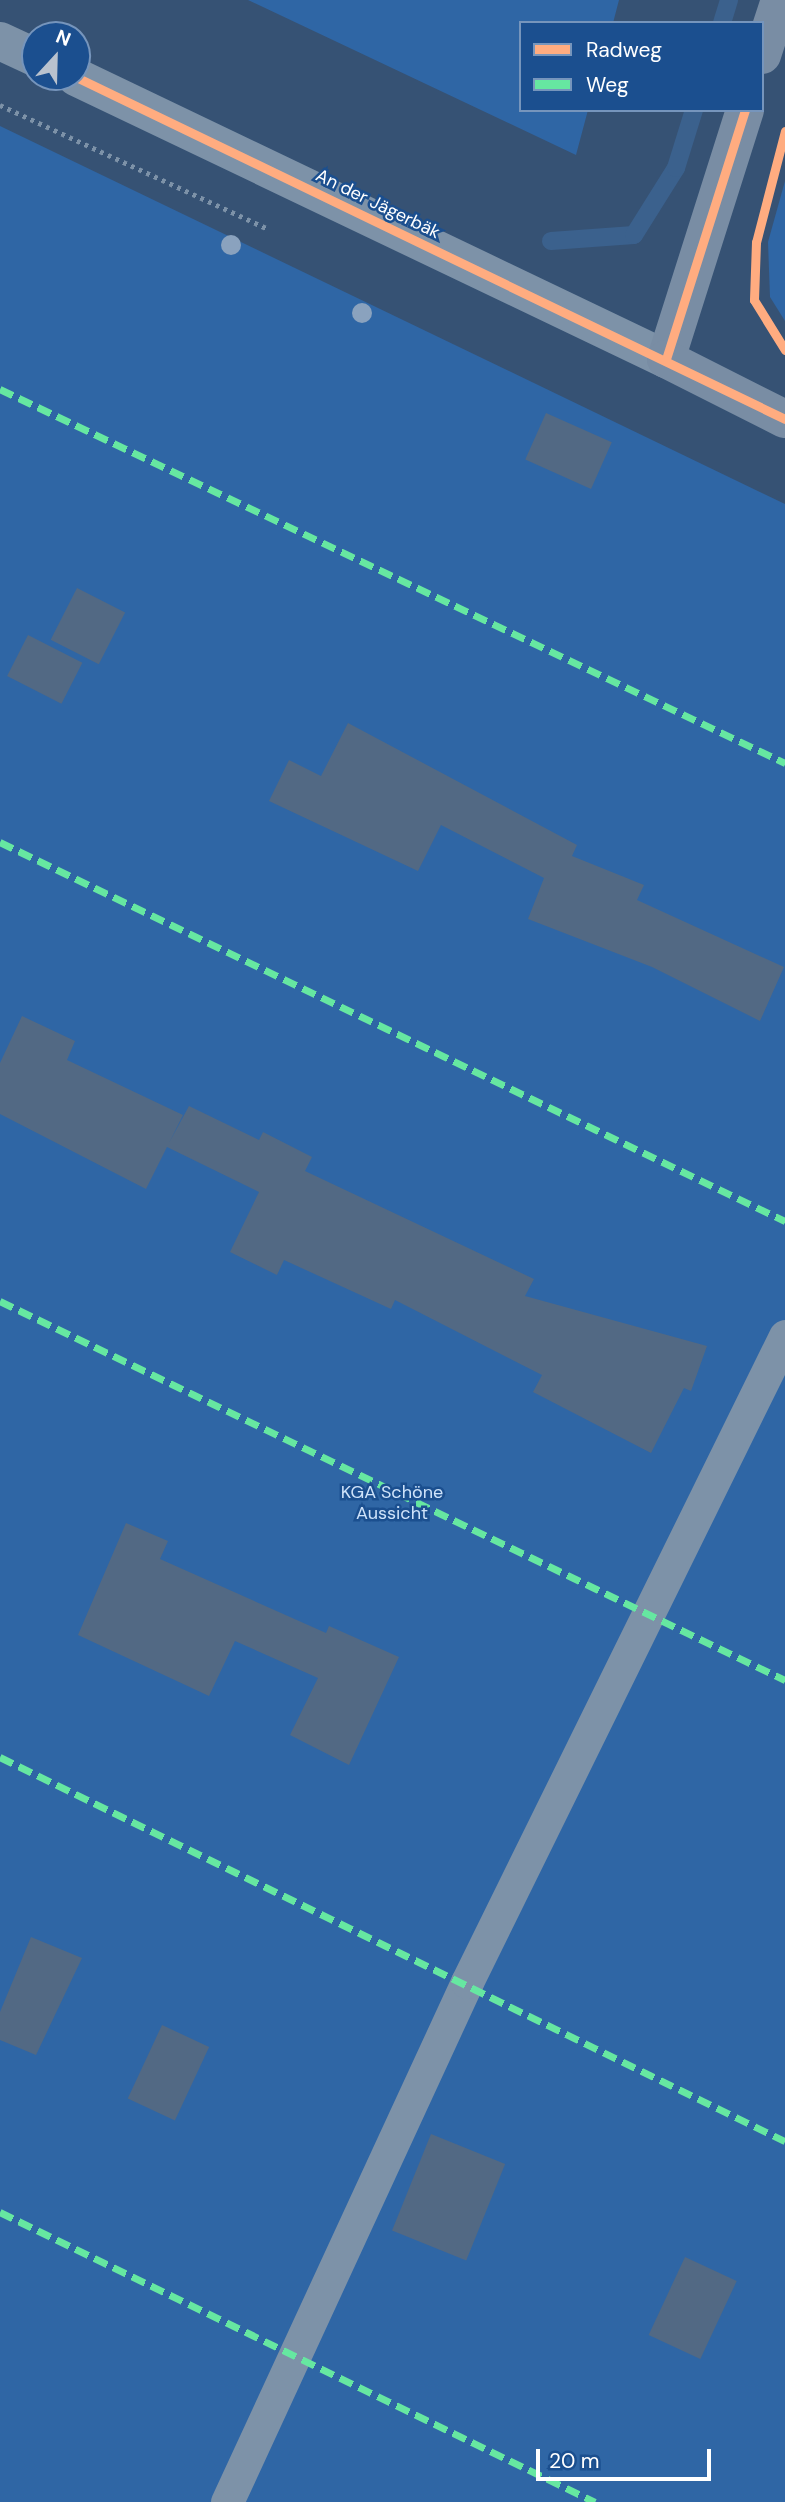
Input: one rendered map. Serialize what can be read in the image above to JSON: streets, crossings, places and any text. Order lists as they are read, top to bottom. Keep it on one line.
{"streets":{"street":["An der Jägerbäk"]},"parks":["KGA Schöne Aussicht"],"legend":["Radweg","Weg"],"scale_bar":"20 m","north":"top"}
